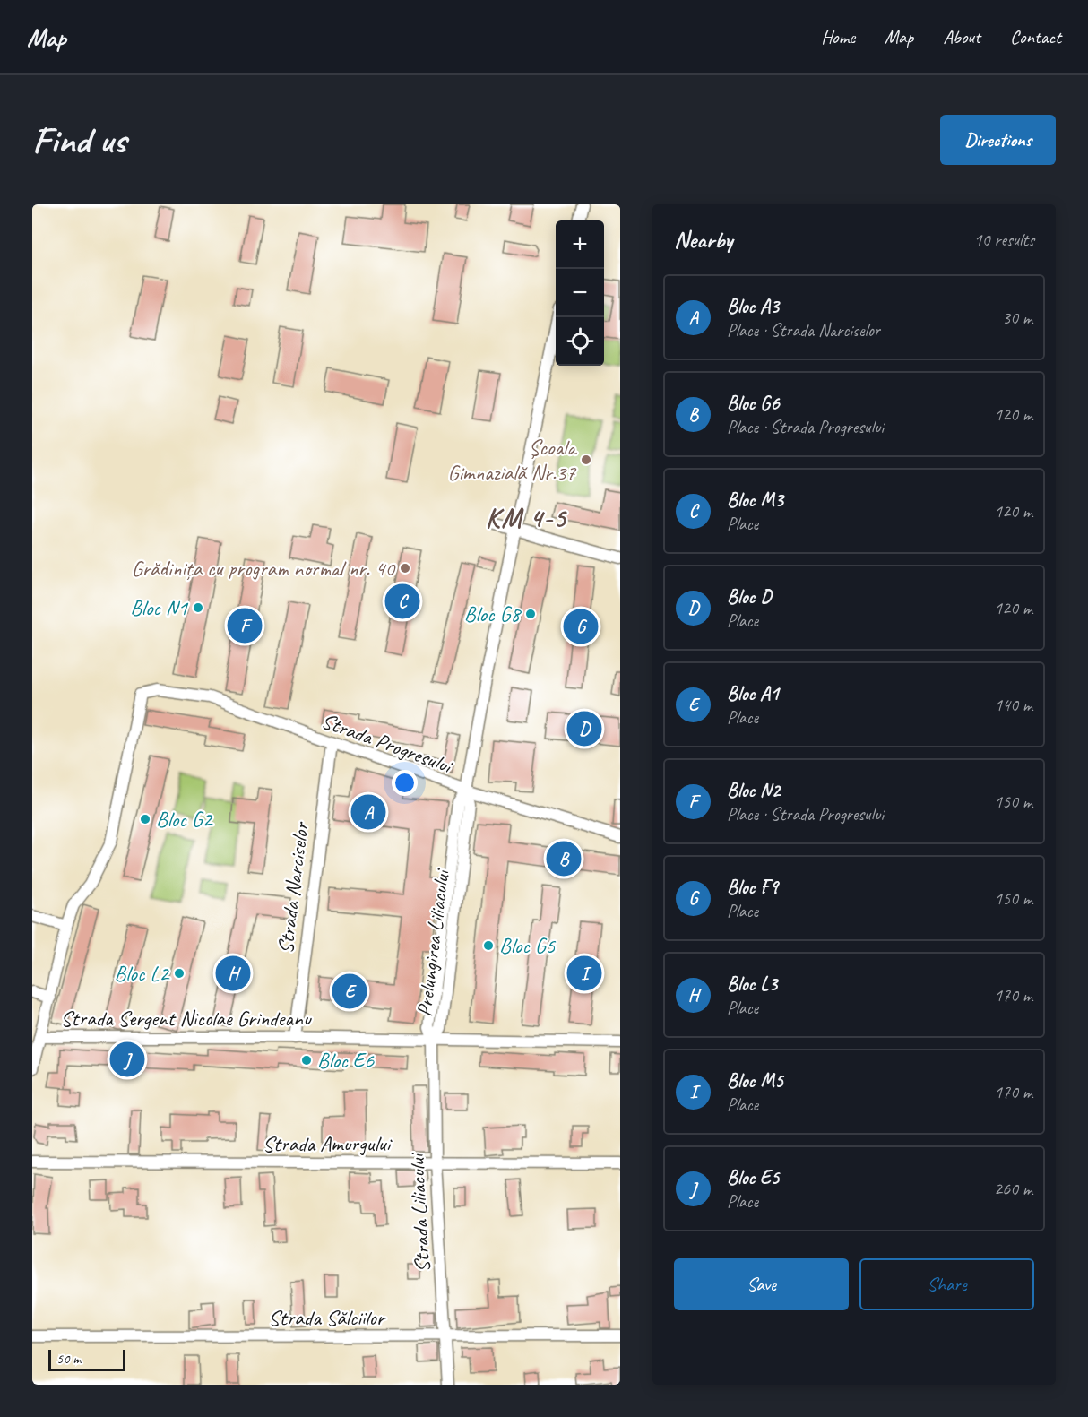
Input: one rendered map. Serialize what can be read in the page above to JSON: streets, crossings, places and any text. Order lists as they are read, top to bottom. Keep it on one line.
{"streets":{"street":["Strada Progresului","Strada Narciselor","Prelungirea Liliacului","Strada Sergent Nicolae Grindeanu","Strada Amurgului","Strada Liliacului","Strada Sălciilor"]},"crossings":[["Strada Progresului","Strada Narciselor"],["Strada Progresului","Prelungirea Liliacului"],["Strada Narciselor","Strada Sergent Nicolae Grindeanu"],["Prelungirea Liliacului","Strada Sergent Nicolae Grindeanu"],["Prelungirea Liliacului","Strada Liliacului"],["Strada Sergent Nicolae Grindeanu","Strada Liliacului"],["Strada Amurgului","Strada Liliacului"],["Strada Liliacului","Strada Sălciilor"]],"districts":["KM 4-5"],"places":["Școala Gimnazială Nr.37","Grădinița cu program normal nr. 40","Bloc N1","Bloc G8","Bloc G2","Bloc G5","Bloc L2","Bloc E6"],"scale_bar":"50 m","page":{"header":"Map","nav":["Home","Map","About","Contact"],"buttons":["Directions",["Save","Share"]],"title":"Find us","heading":["Nearby","10 results"],"map_buttons":["+","−"],"list":[{"mark":"A","name":"Bloc A3","note":"Place · Strada Narciselor","value":"30 m"},{"mark":"B","name":"Bloc G6","note":"Place · Strada Progresului","value":"120 m"},{"mark":"C","name":"Bloc M3","note":"Place","value":"120 m"},{"mark":"D","name":"Bloc D","note":"Place","value":"120 m"},{"mark":"E","name":"Bloc A1","note":"Place","value":"140 m"},{"mark":"F","name":"Bloc N2","note":"Place · Strada Progresului","value":"150 m"},{"mark":"G","name":"Bloc F9","note":"Place","value":"150 m"},{"mark":"H","name":"Bloc L3","note":"Place","value":"170 m"},{"mark":"I","name":"Bloc M5","note":"Place","value":"170 m"},{"mark":"J","name":"Bloc E5","note":"Place","value":"260 m"}],"pins":["C","F","G","D","A","B","H","I","E","J"],"scale":"50 m"}}
